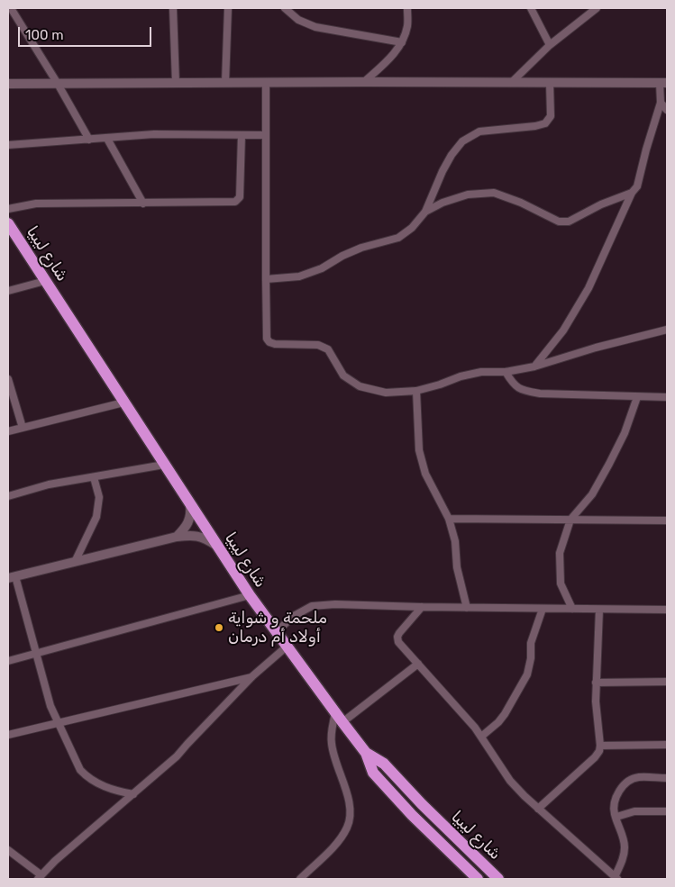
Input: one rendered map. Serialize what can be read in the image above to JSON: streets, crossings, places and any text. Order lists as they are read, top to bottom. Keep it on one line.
{"streets":{"highway":["شارع ليبيا"]},"places":["ملحمة و شواية أولاد أم درمان"],"scale_bar":"100 m"}
